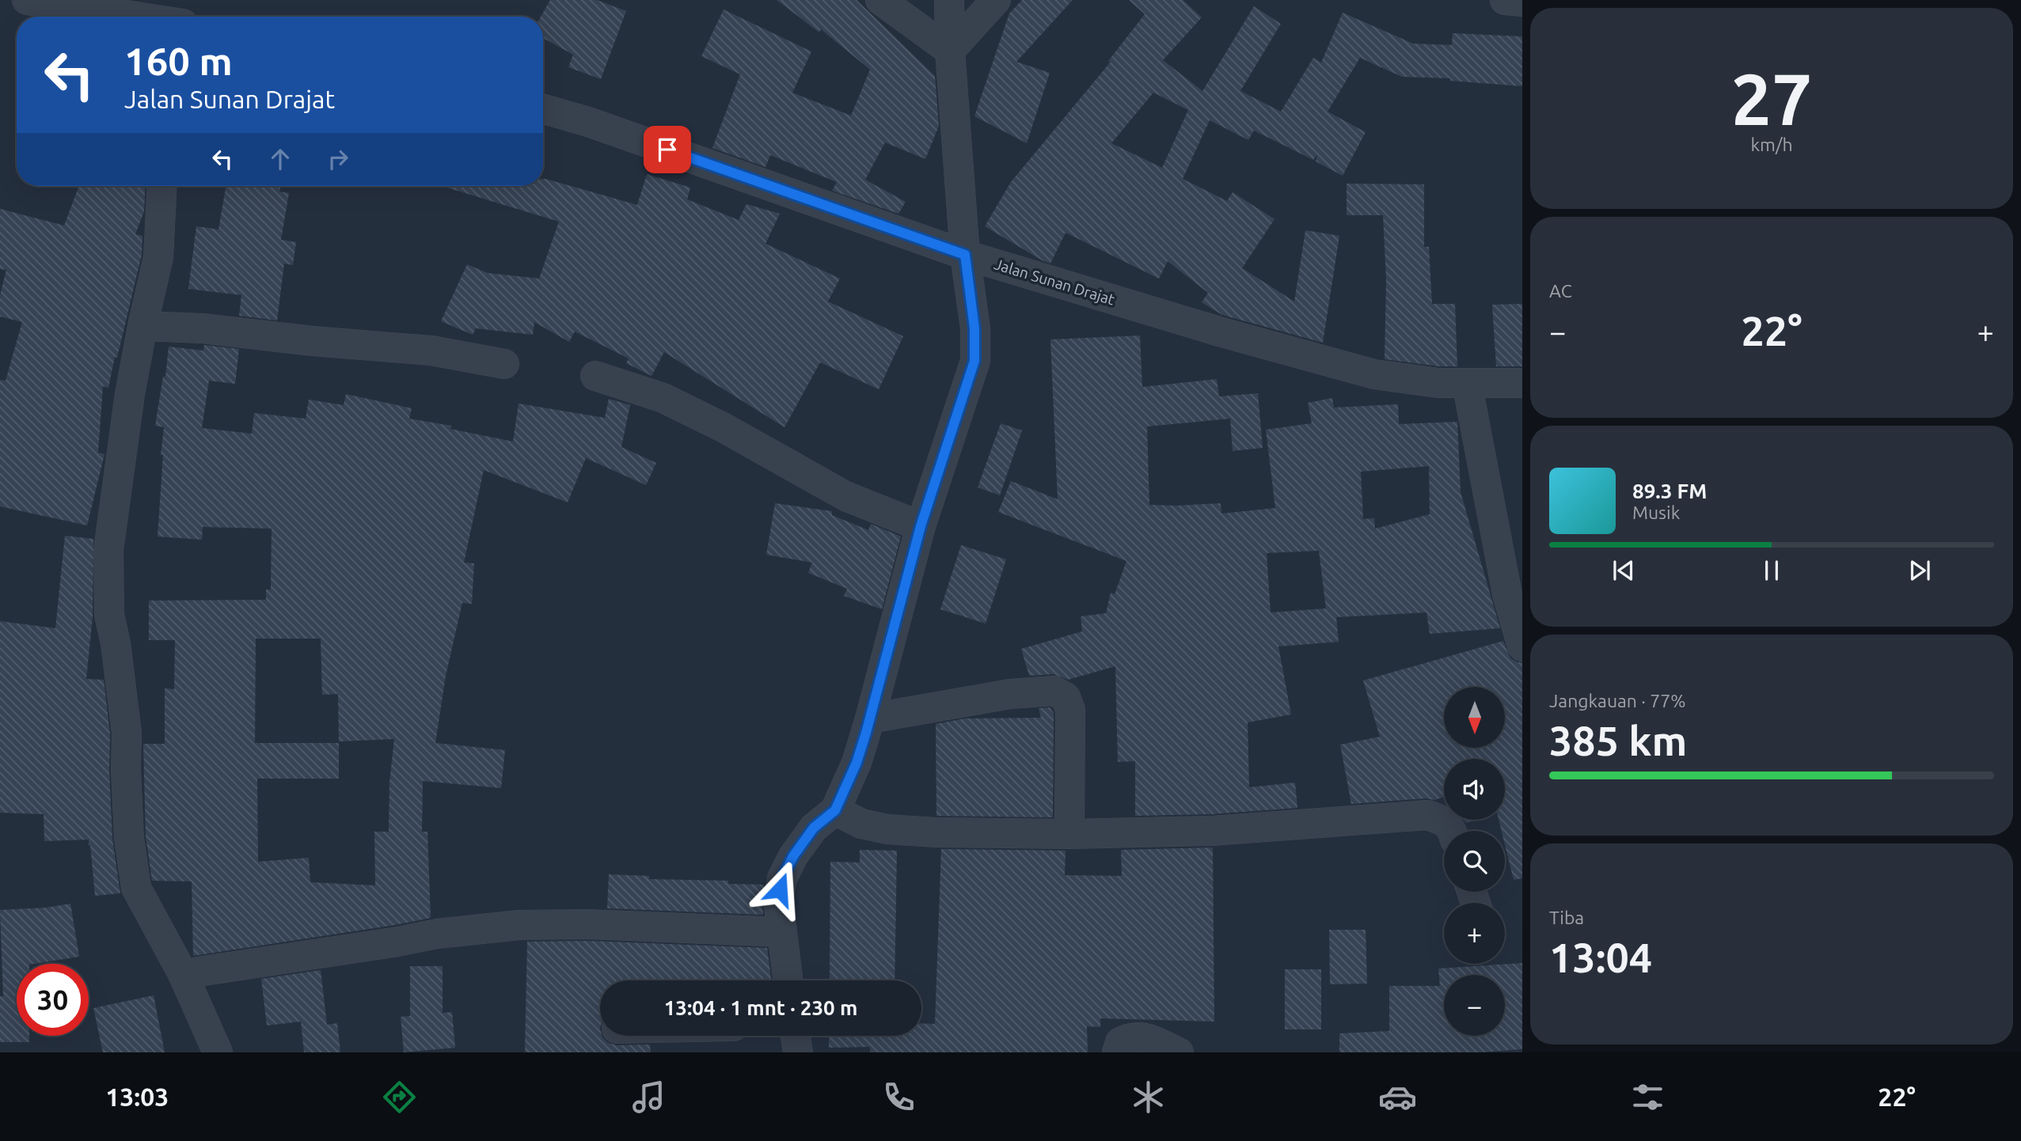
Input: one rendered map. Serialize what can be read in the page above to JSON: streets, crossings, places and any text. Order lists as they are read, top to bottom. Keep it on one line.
{"streets":{"street":["Jalan Sunan Drajat"]},"north":"bottom","page":{"tile":[["27","km/h"],"AC",["Jangkauan · 77%","385 km"],["Tiba","13:04"]],"turn":["160 m","Jalan Sunan Drajat"],"heat":["−","22°","+"],"song":["89.3 FM","Musik"],"map_buttons":["+","−"],"limit":"30","trip":"13:04 · 1 mnt · 230 m","tabs":["13:03","22°"]}}
